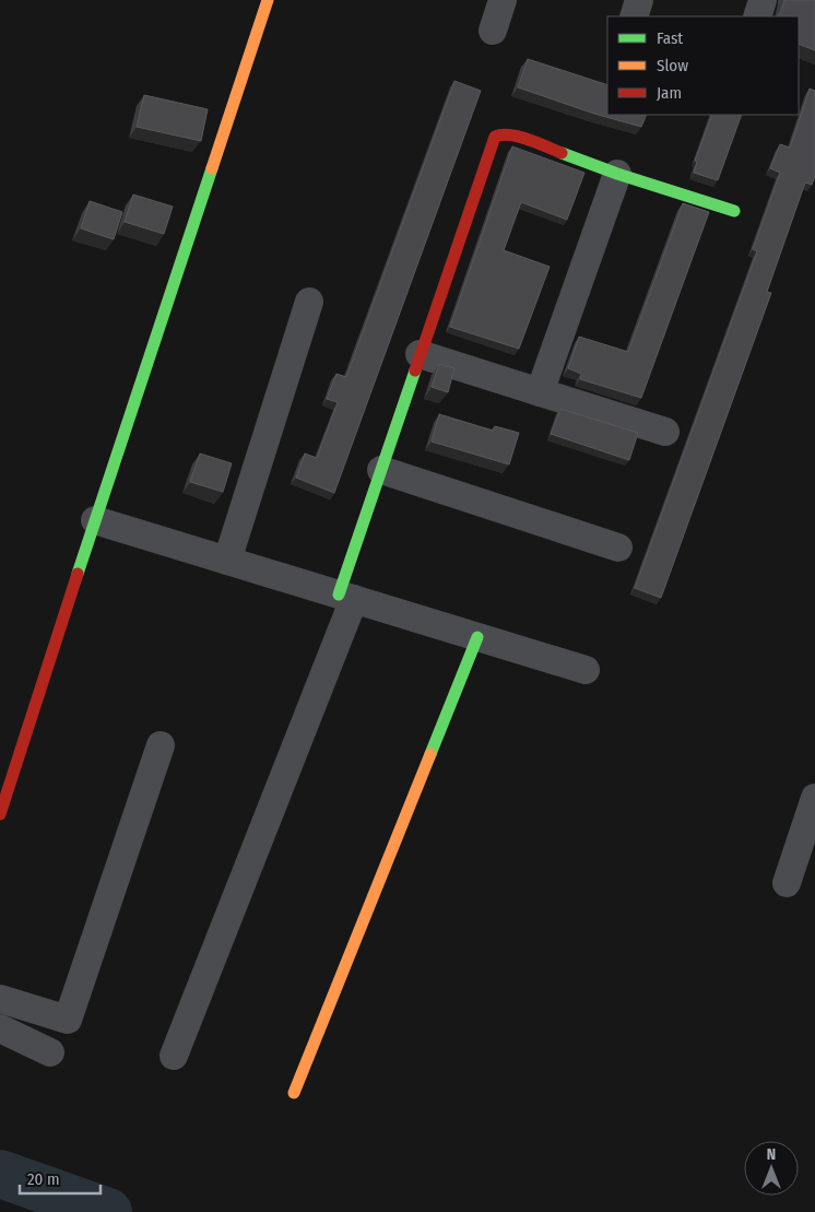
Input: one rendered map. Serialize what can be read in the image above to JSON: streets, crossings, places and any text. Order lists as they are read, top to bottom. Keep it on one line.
{"legend":["Fast","Slow","Jam"],"scale_bar":"20 m","north":"top"}
